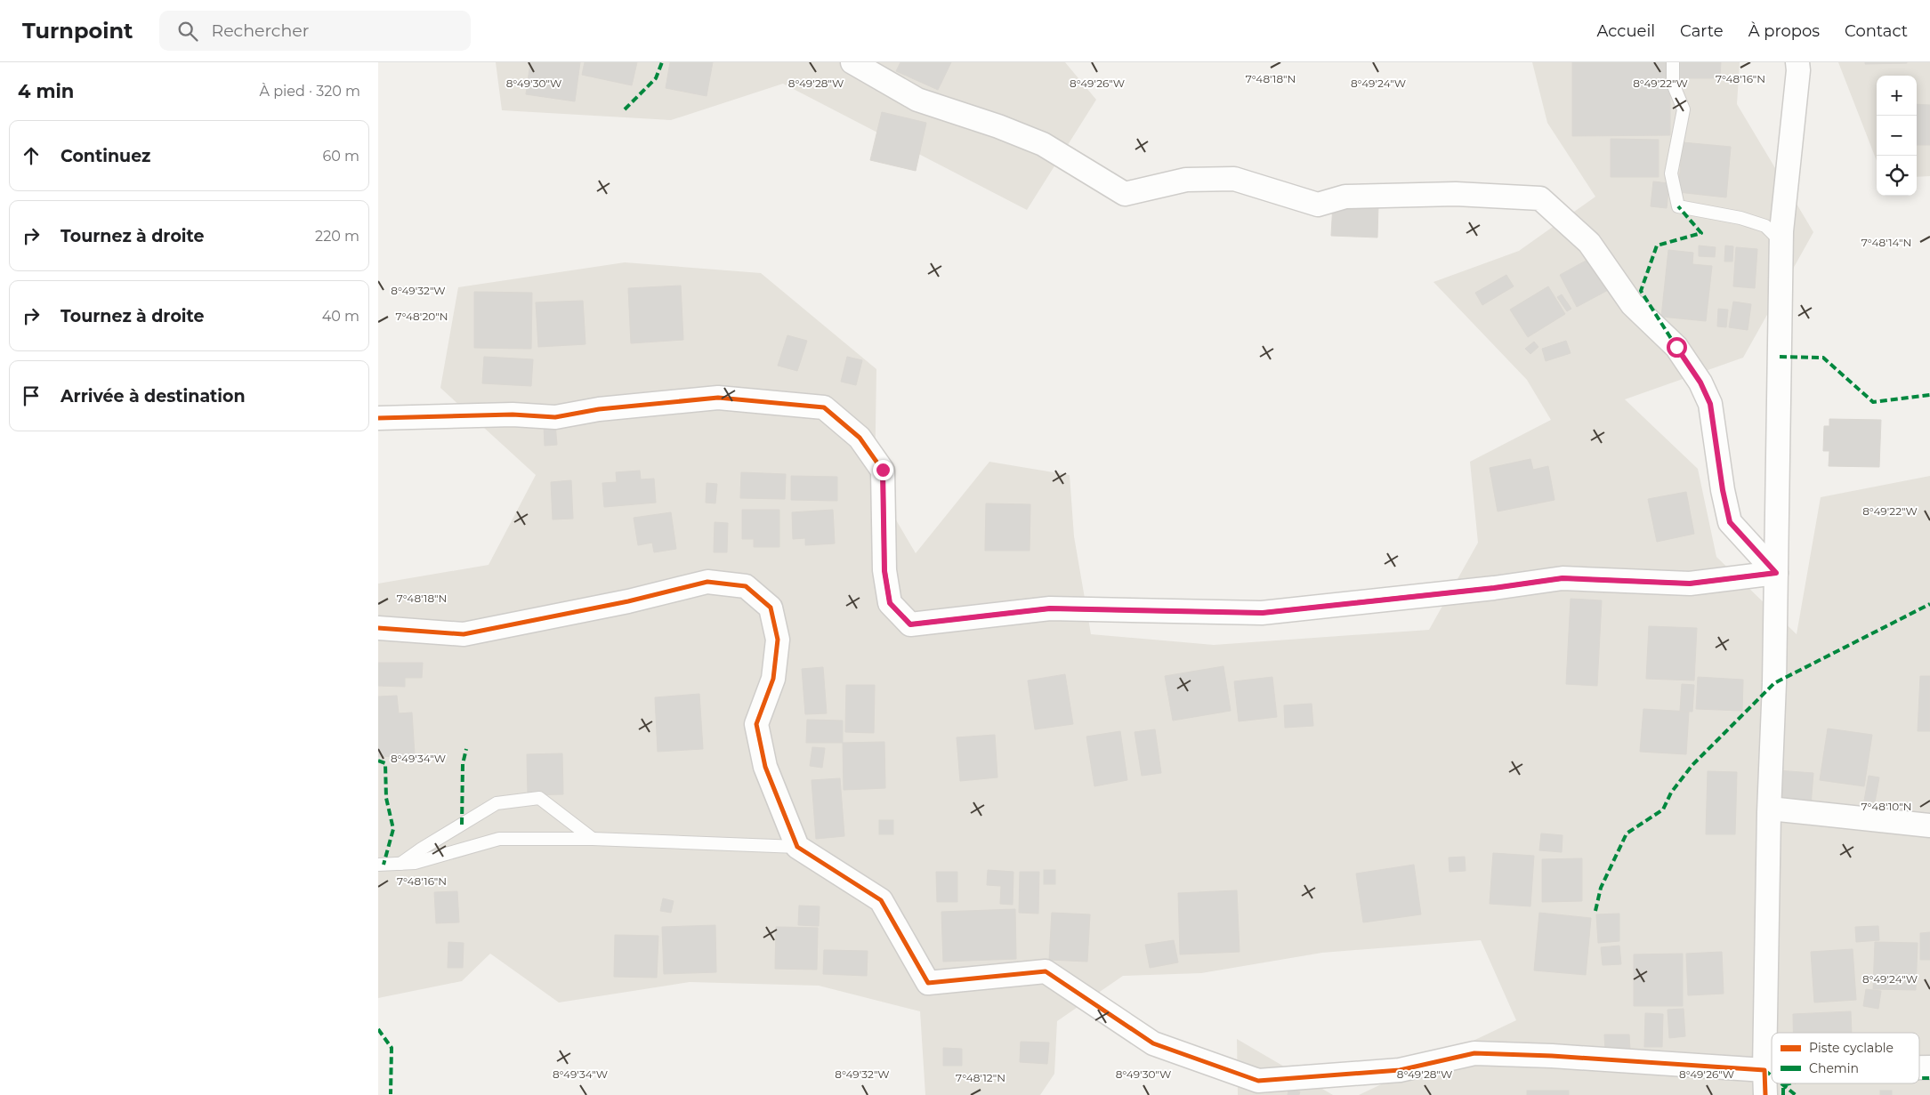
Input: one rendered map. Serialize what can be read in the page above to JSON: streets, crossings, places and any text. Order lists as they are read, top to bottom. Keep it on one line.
{"legend":["Piste cyclable","Chemin"],"page":{"header":"Turnpoint","search":"Rechercher","nav":["Accueil","Carte","À propos","Contact"],"heading":["4 min","À pied · 320 m"],"map_buttons":["+","−"],"list":[["Continuez","60 m"],["Tournez à droite","220 m"],["Tournez à droite","40 m"],"Arrivée à destination"]},"coordinates":["7°48'18\"N","7°48'16\"N","8°49'30\"W","8°49'28\"W","8°49'26\"W","8°49'24\"W","8°49'22\"W","7°48'14\"N","8°49'32\"W","7°48'20\"N","8°49'34\"W","7°48'10\"N","7°48'12\"N"]}
